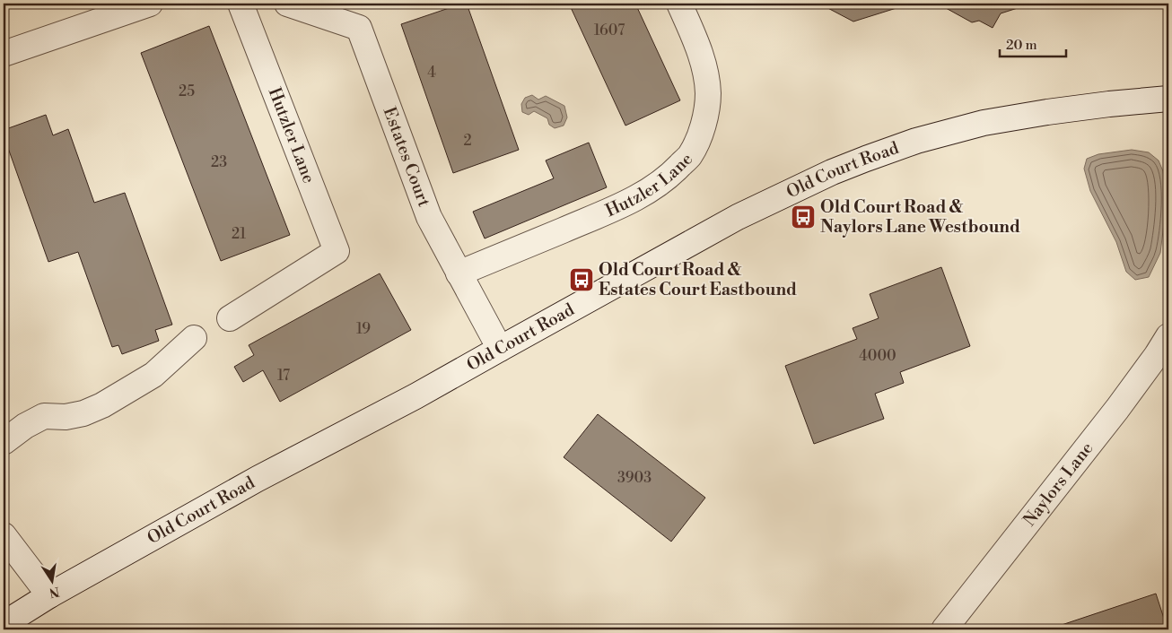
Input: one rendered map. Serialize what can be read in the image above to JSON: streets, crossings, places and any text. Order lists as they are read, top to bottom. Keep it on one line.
{"streets":{"street":["Hutzler Lane","Estates Court","Old Court Road","Naylors Lane"]},"crossings":[["Hutzler Lane","Estates Court"],["Estates Court","Old Court Road"]],"places":{"bus stop":["Old Court Road & Naylors Lane Westbound","Old Court Road & Estates Court Eastbound"]},"house_numbers":["1607","4","25","2","23","21","19","4000","17","3903"],"scale_bar":"20 m","north":"bottom"}
